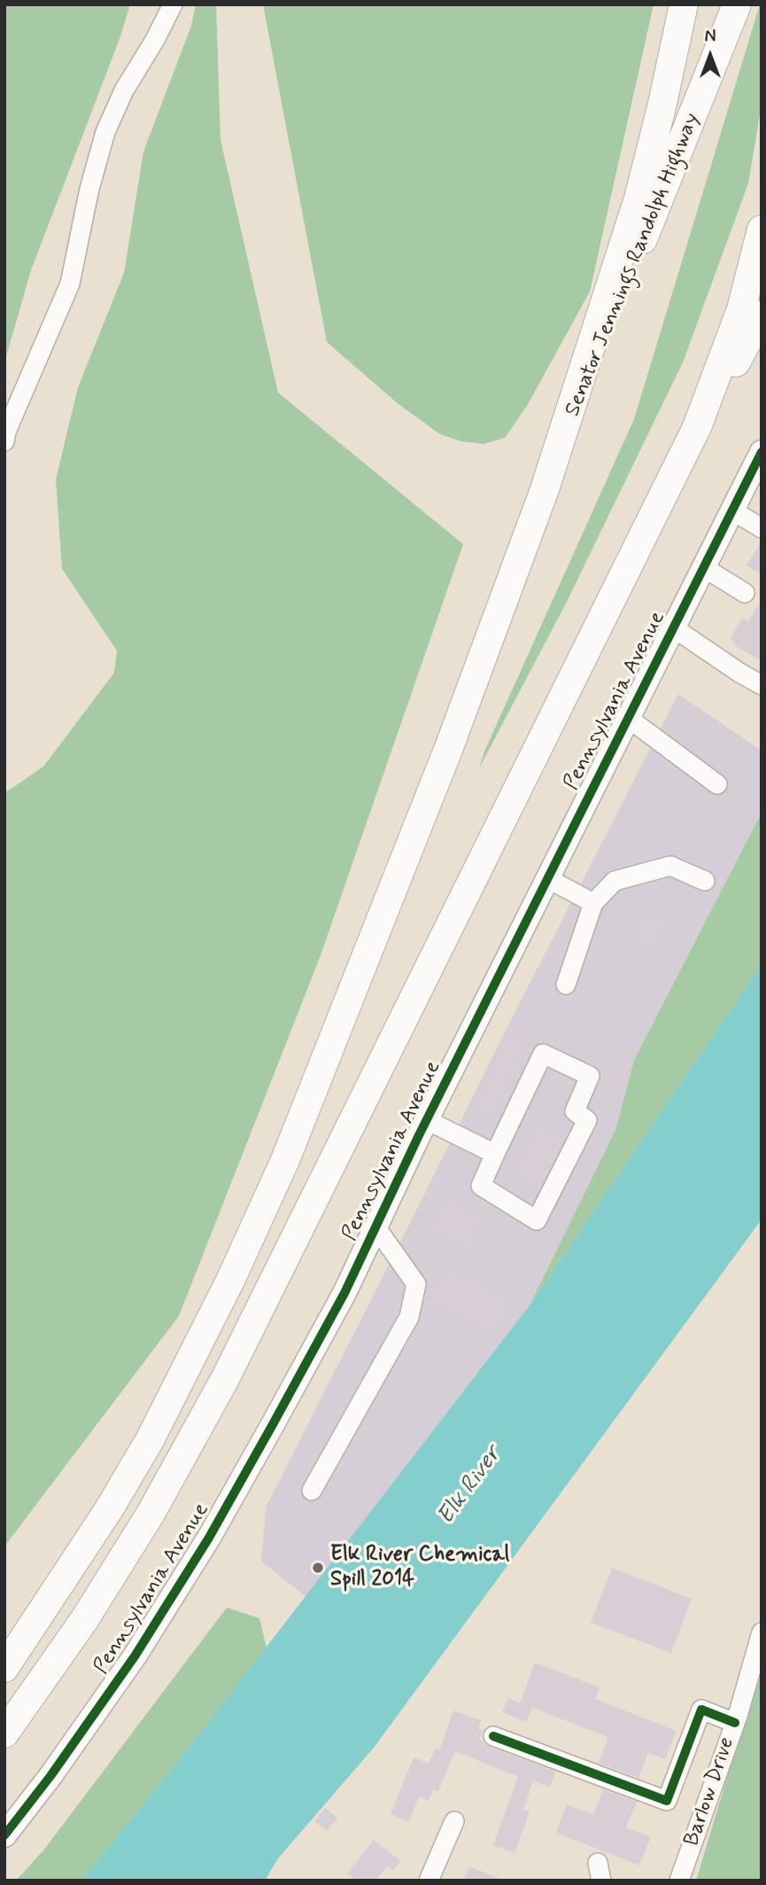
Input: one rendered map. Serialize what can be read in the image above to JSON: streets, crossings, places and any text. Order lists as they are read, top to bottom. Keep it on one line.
{"streets":{"highway":["Senator Jennings Randolph Highway"],"main road":["Pennsylvania Avenue"],"street":["Barlow Drive"]},"water":["Elk River"],"places":["Elk River Chemical Spill 2014"],"north":"top"}
